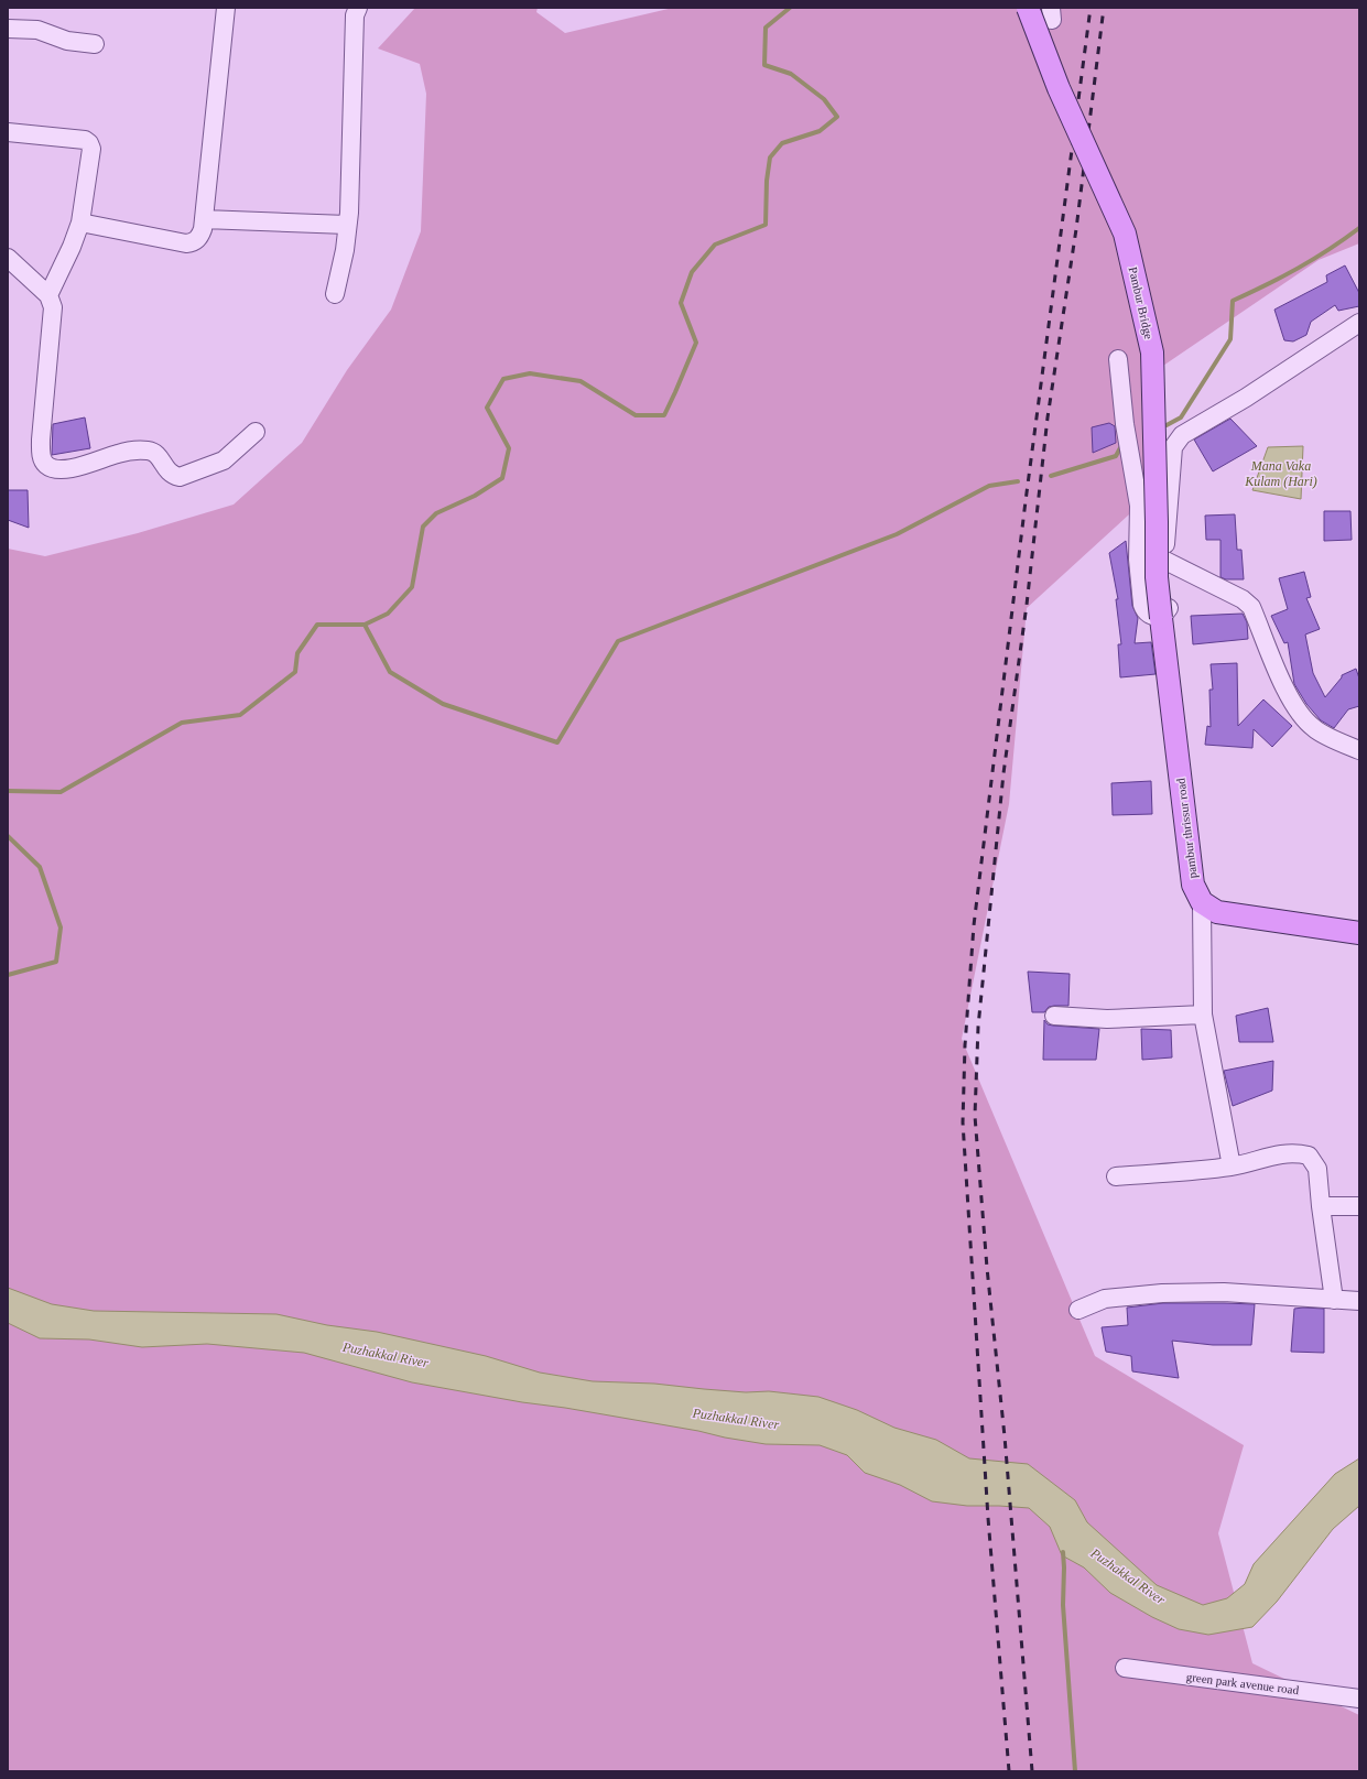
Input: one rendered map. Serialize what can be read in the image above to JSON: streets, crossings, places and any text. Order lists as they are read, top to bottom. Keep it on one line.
{"streets":{"main road":["Pambur Bridge","pambur thrissur road"],"street":["green park avenue road"]},"crossings":[["Pambur Bridge","pambur thrissur road"]],"water":["Mana Vaka Kulam (Hari)","Puzhakkal River"]}
